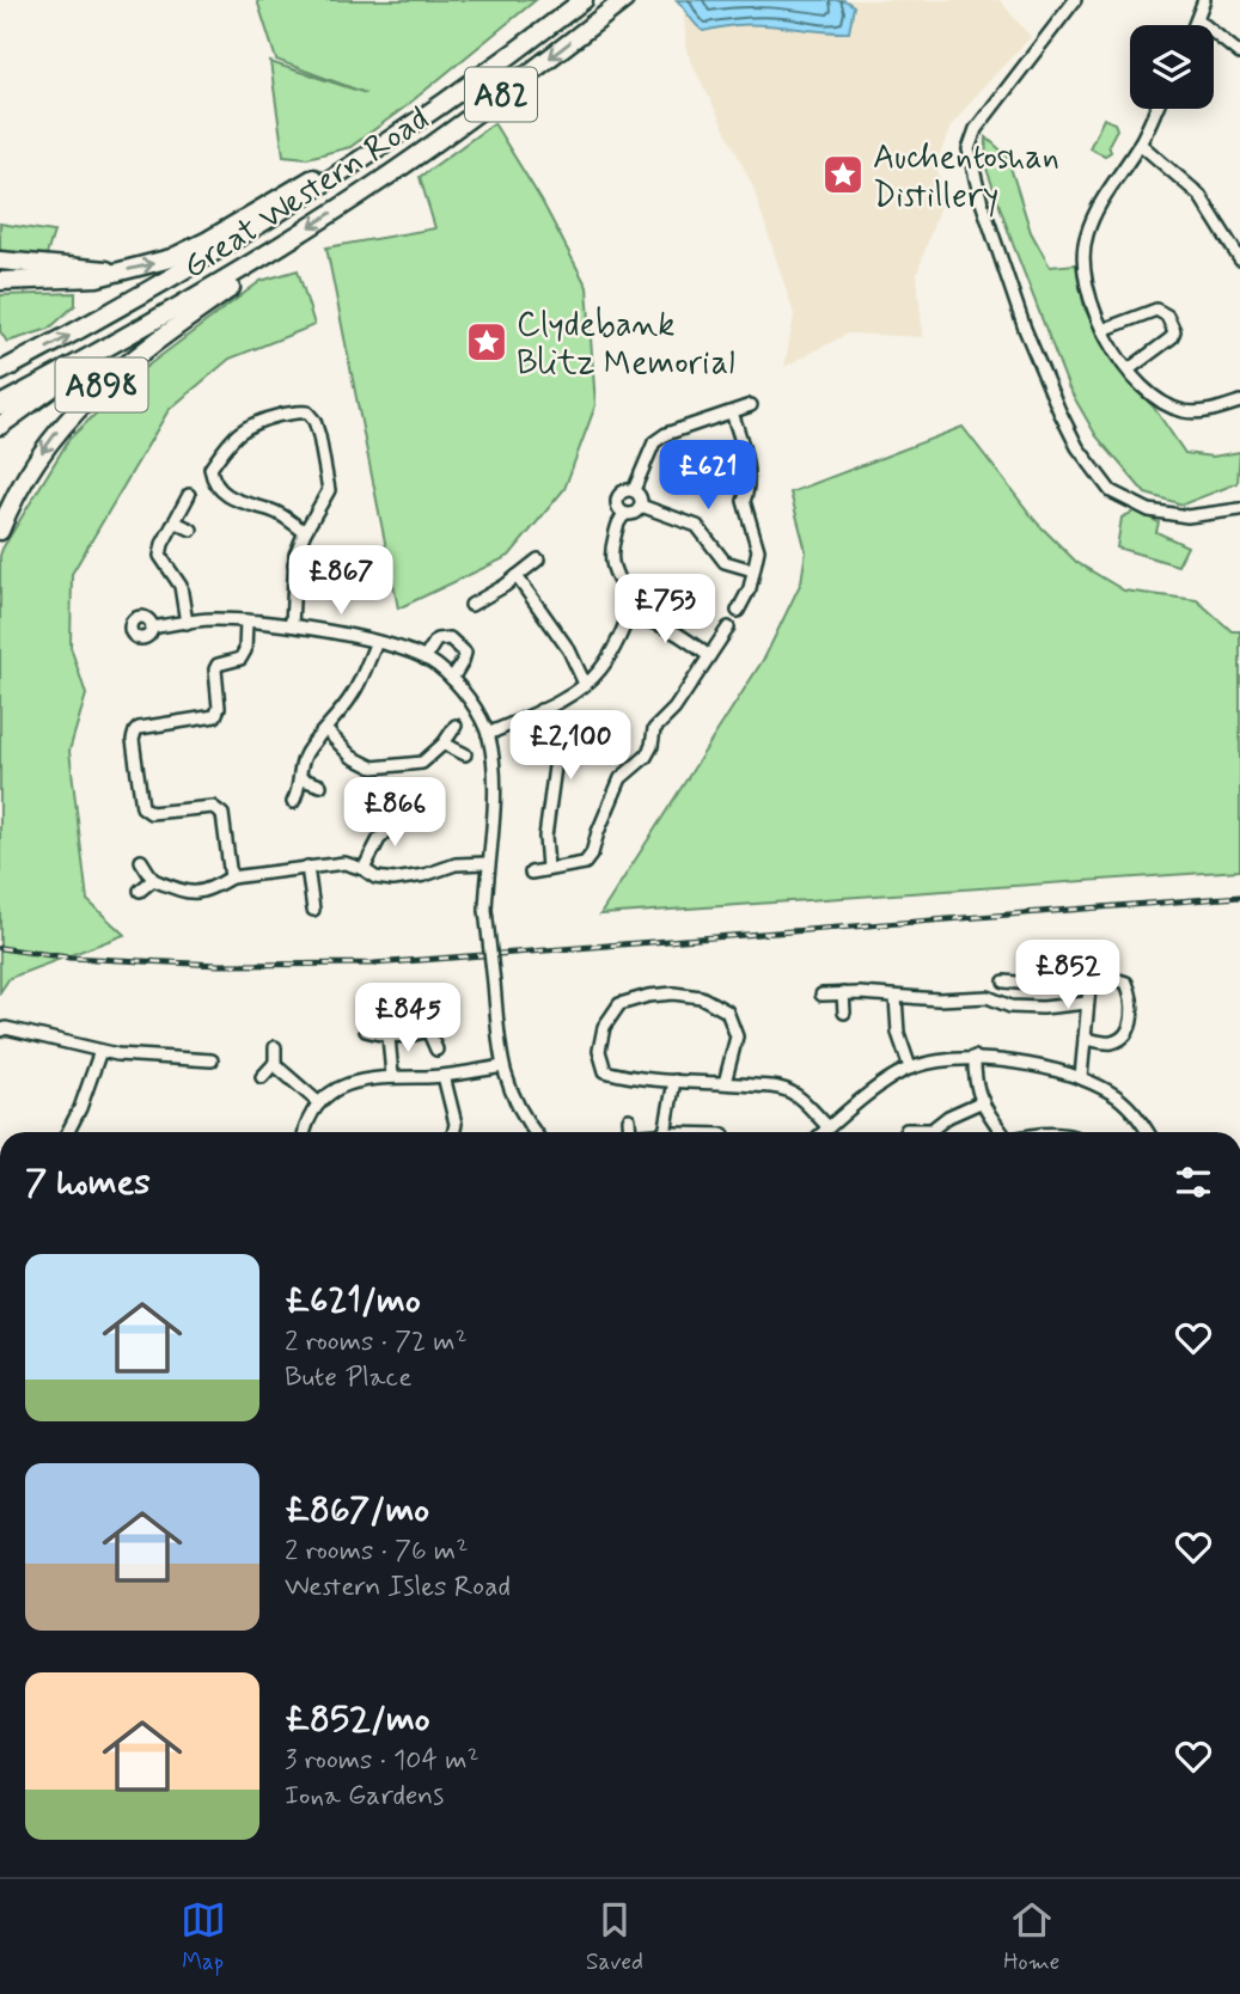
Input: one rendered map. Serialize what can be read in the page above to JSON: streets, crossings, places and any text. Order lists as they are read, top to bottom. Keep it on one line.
{"streets":{"main road":["A82","Great Western Road","A898"]},"crossings":[["Great Western Road","A898"]],"places":{"place":["Auchentoshan Distillery","Clydebank Blitz Memorial"]},"page":{"price":["£621","£867","£753","£2,100","£866","£852","£845"],"heading":"7 homes","list":[{"name":"£621/mo","note":"2 rooms · 72 m² · Bute Place"},{"name":"£867/mo","note":"2 rooms · 76 m² · Western Isles Road"},{"name":"£852/mo","note":"3 rooms · 104 m² · Iona Gardens"}],"tabs":["Map","Saved","Home"]}}
